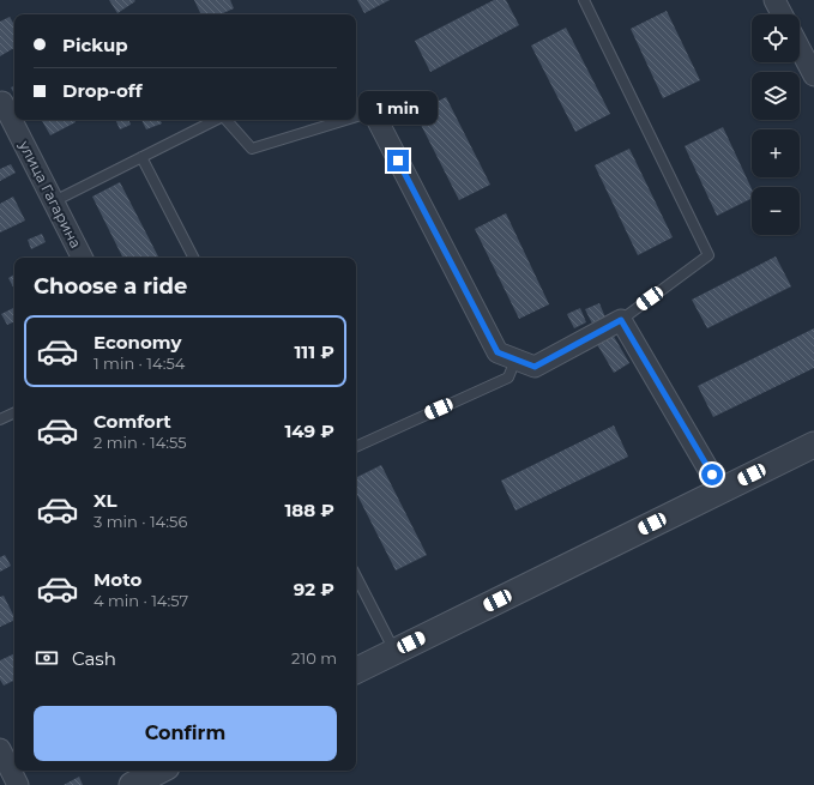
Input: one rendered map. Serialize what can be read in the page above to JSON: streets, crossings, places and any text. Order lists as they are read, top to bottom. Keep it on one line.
{"streets":{"street":["улица Гагарина"]},"page":{"map_buttons":["+","−"],"banner":["Pickup","Drop-off"],"bubble":"1 min","heading":"Choose a ride","list":[{"name":"Economy","note":"1 min · 14:54","value":"111 ₽"},{"name":"Comfort","note":"2 min · 14:55","value":"149 ₽"},{"name":"XL","note":"3 min · 14:56","value":"188 ₽"},{"name":"Moto","note":"4 min · 14:57","value":"92 ₽"}],"pay":["Cash","210 m"],"buttons":"Confirm"}}
